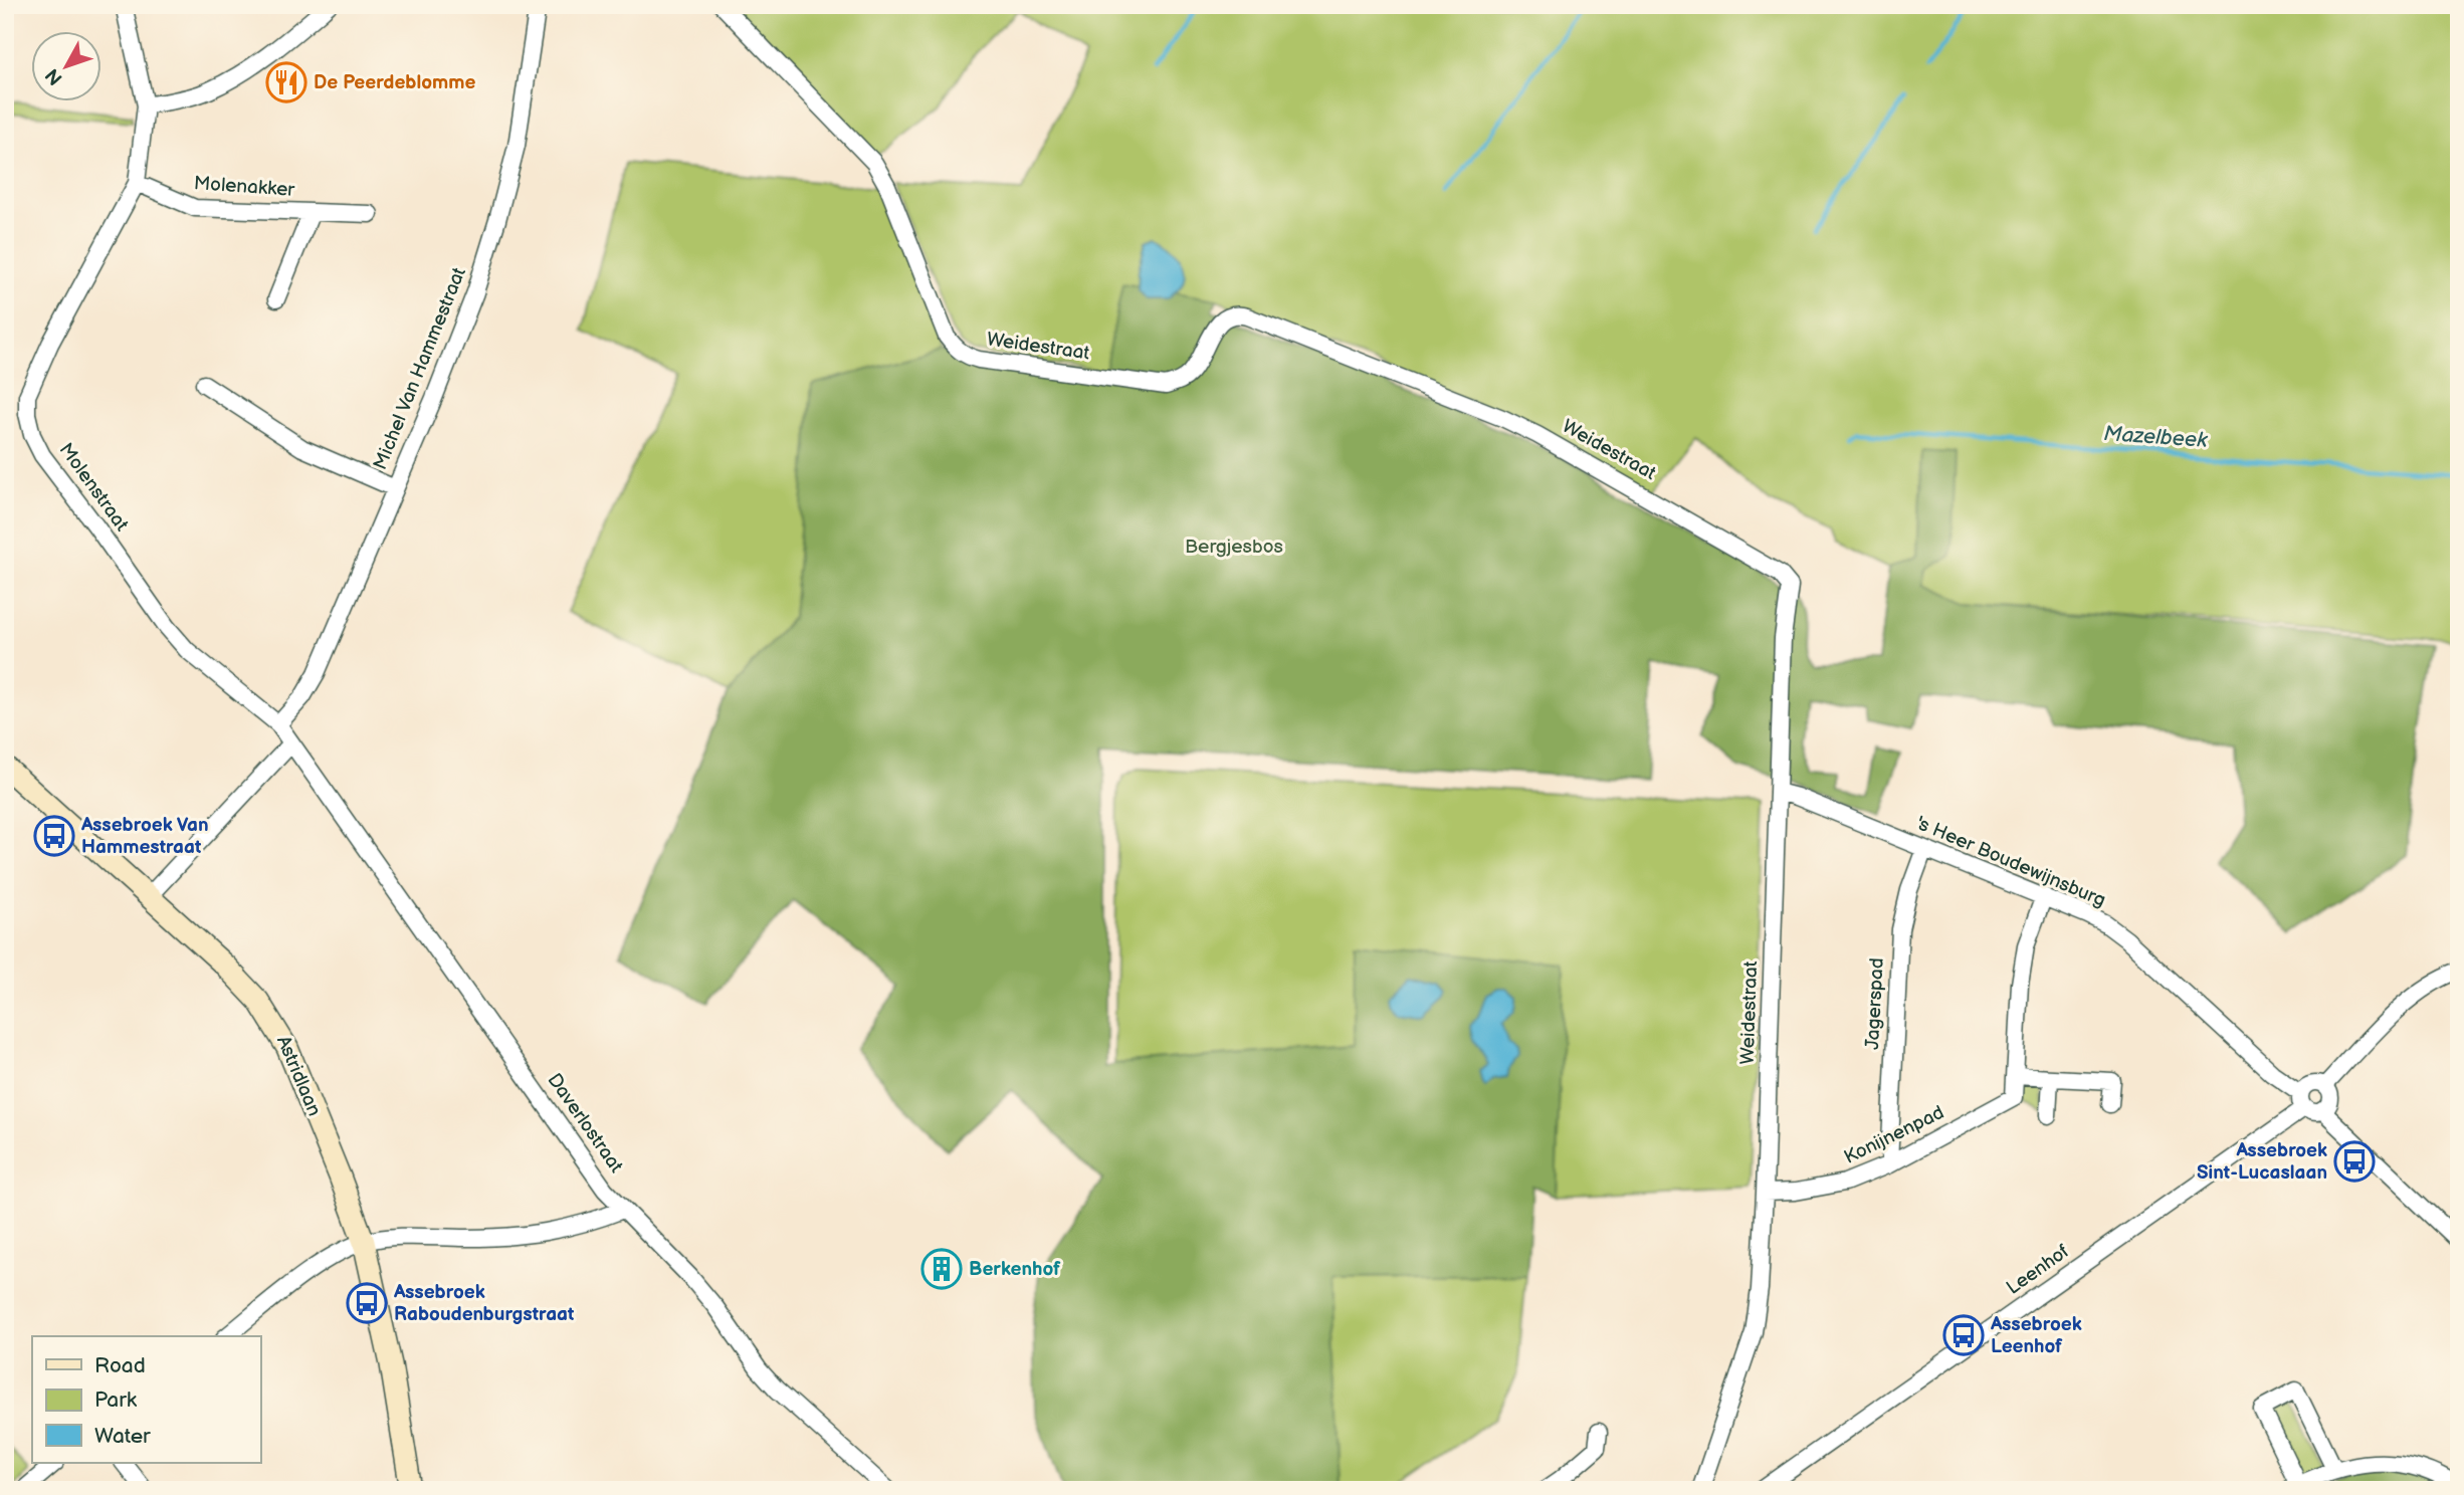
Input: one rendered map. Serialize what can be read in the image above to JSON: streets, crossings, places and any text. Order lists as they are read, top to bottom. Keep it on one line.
{"streets":{"main road":["Astridlaan"],"street":["Molenakker","Weidestraat","Michel Van Hammestraat","Molenstraat","'s Heer Boudewijnsburg","Jagerspad","Daverlostraat","Konijnenpad","Leenhof"]},"crossings":[["Molenakker","Molenstraat"],["Weidestraat","'s Heer Boudewijnsburg"],["Weidestraat","Konijnenpad"],["Michel Van Hammestraat","Molenstraat"],["Molenstraat","Daverlostraat"],["'s Heer Boudewijnsburg","Jagerspad"],["'s Heer Boudewijnsburg","Konijnenpad"],["'s Heer Boudewijnsburg","Leenhof"],["Jagerspad","Konijnenpad"]],"water":["Mazelbeek"],"parks":["Bergjesbos"],"places":{"restaurant":["De Peerdeblomme"],"bus stop":["Assebroek Van Hammestraat","Assebroek Sint-Lucaslaan","Assebroek Raboudenburgstraat","Assebroek Leenhof"],"building":["Berkenhof"]},"legend":["Road","Park","Water"],"north":"bottom left"}
